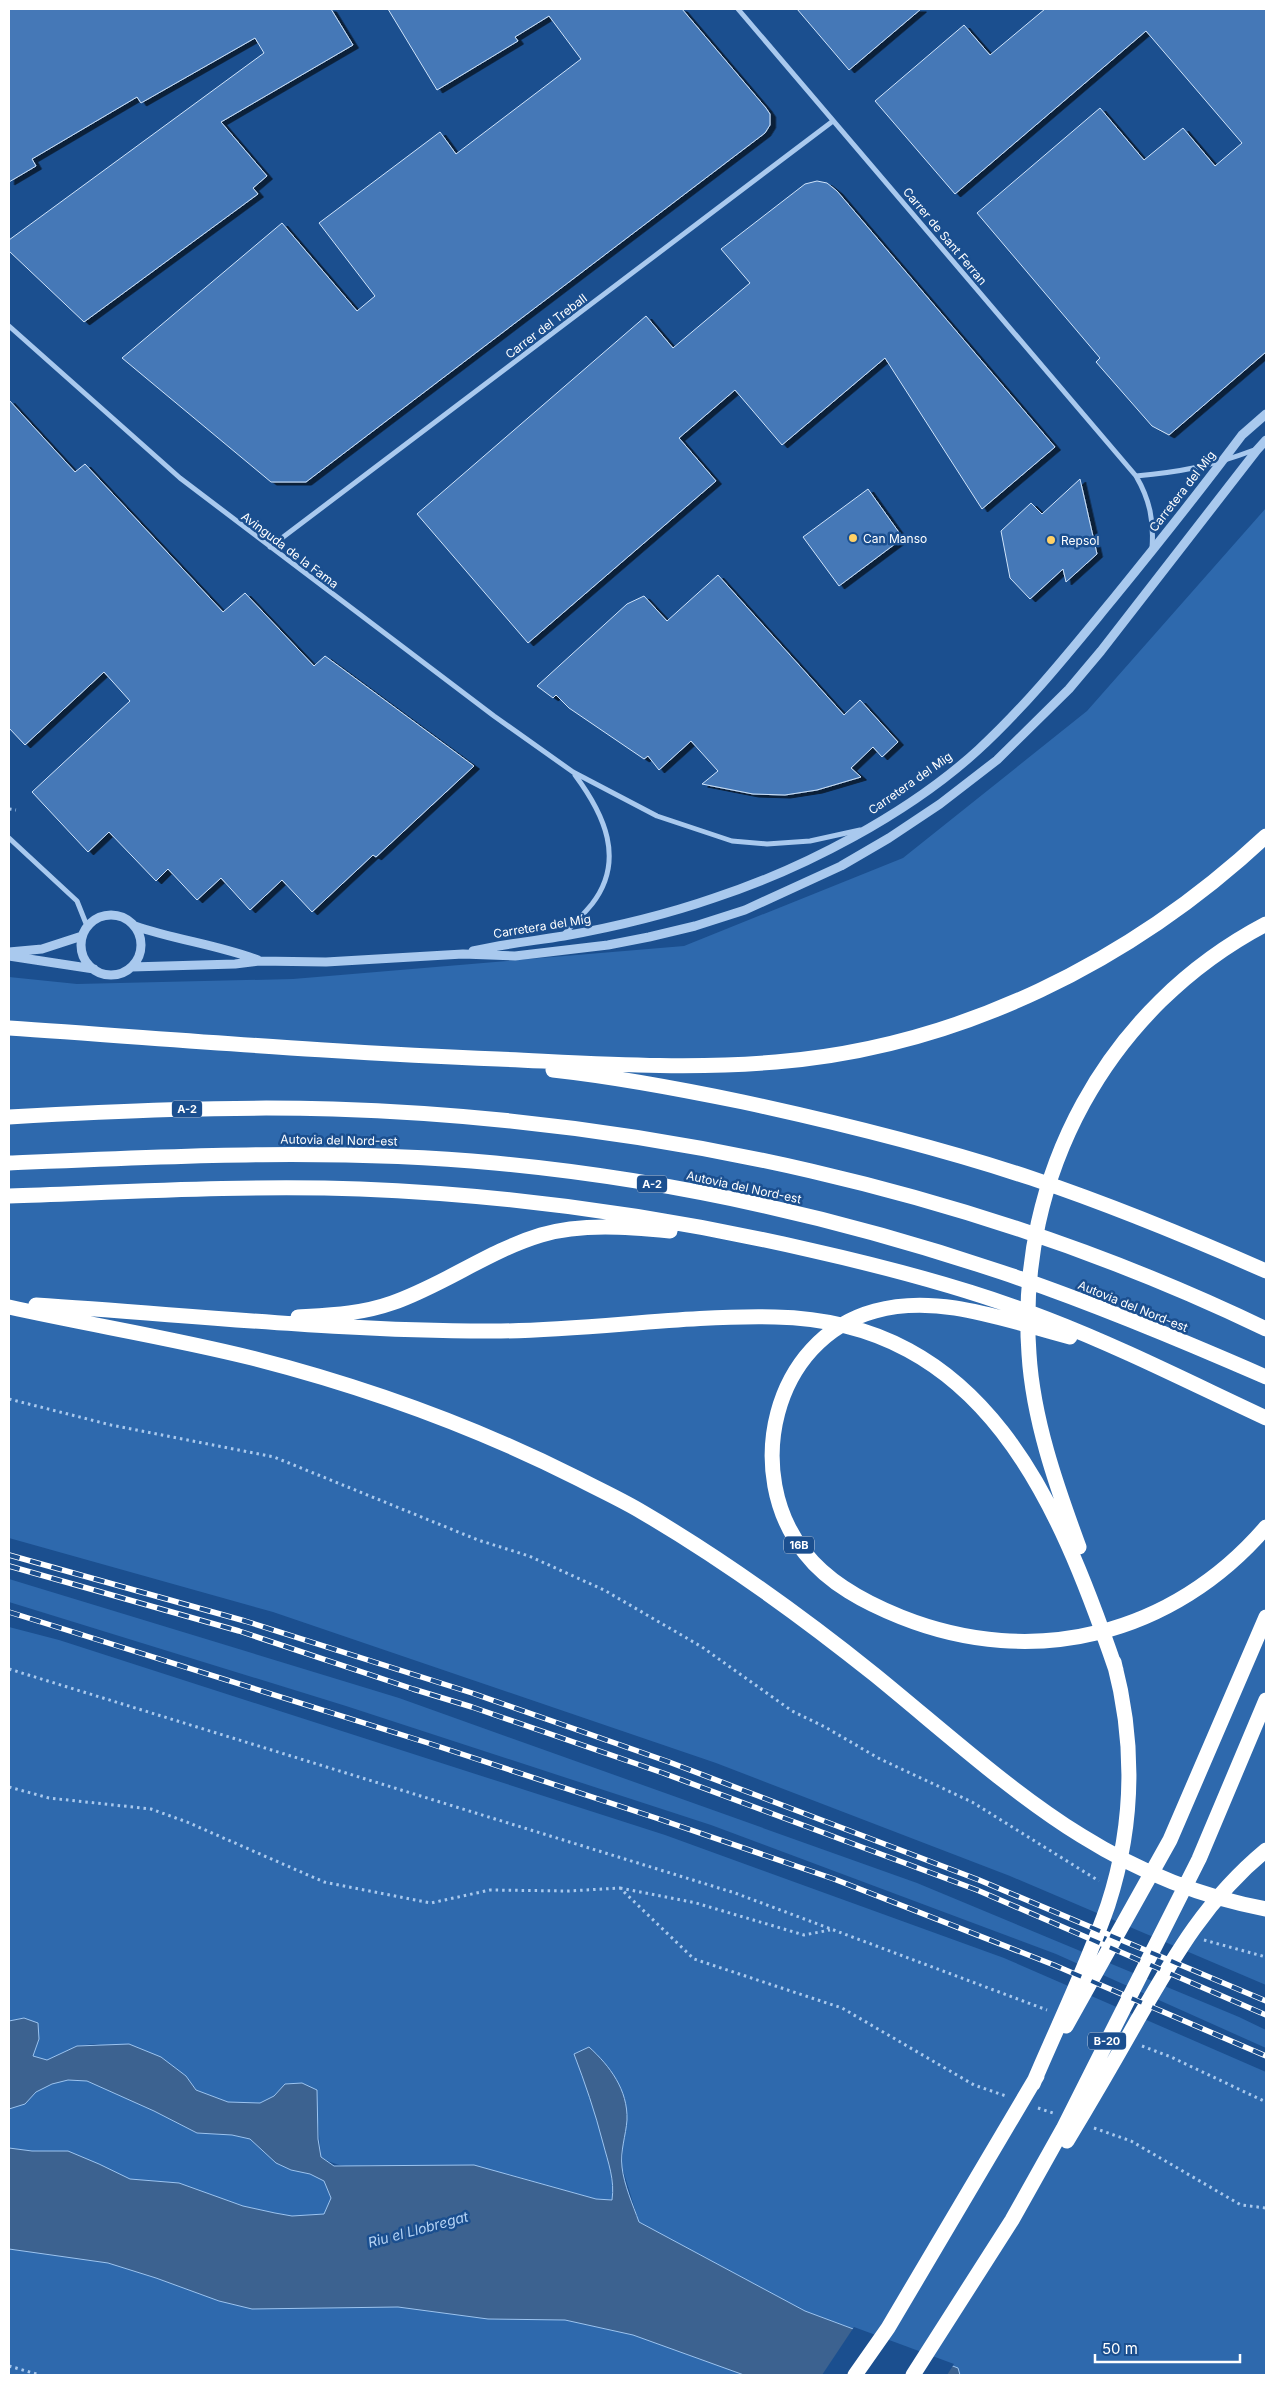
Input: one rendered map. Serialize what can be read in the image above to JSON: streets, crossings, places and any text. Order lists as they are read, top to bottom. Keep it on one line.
{"streets":{"highway":["A-2","Autovia del Nord-est","16B","B-20"],"street":["Carrer de Sant Ferran","Carrer del Treball","Carretera del Mig","Avinguda de la Fama"]},"crossings":[["Carrer de Sant Ferran","Carrer del Treball"],["Carrer de Sant Ferran","Carretera del Mig"],["Carrer del Treball","Avinguda de la Fama"]],"water":["Riu el Llobregat"],"places":["Can Manso","Repsol"],"scale_bar":"50 m"}
